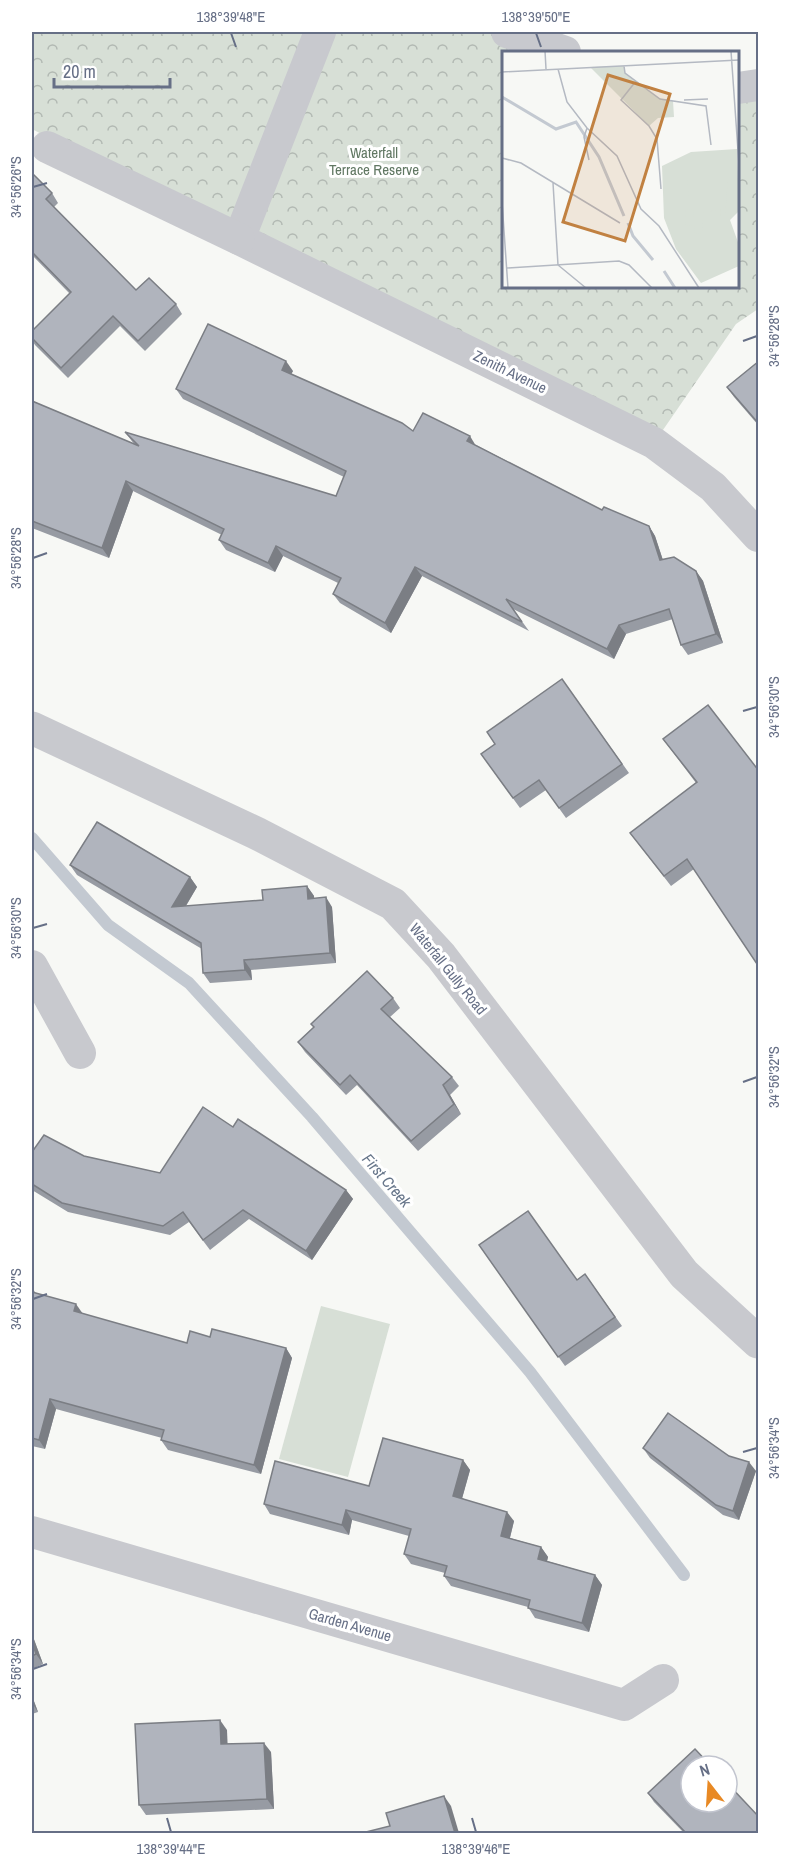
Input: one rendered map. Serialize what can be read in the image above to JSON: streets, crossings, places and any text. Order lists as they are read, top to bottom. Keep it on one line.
{"streets":{"street":["Zenith Avenue","Waterfall Gully Road","Garden Avenue"]},"water":["First Creek"],"parks":["Waterfall Terrace Reserve"],"scale_bar":"20 m","north":"top","coordinates":["138°39'48\"E","138°39'50\"E","34°56'26\"S","34°56'28\"S","34°56'30\"S","34°56'32\"S","34°56'34\"S","138°39'44\"E","138°39'46\"E"]}
